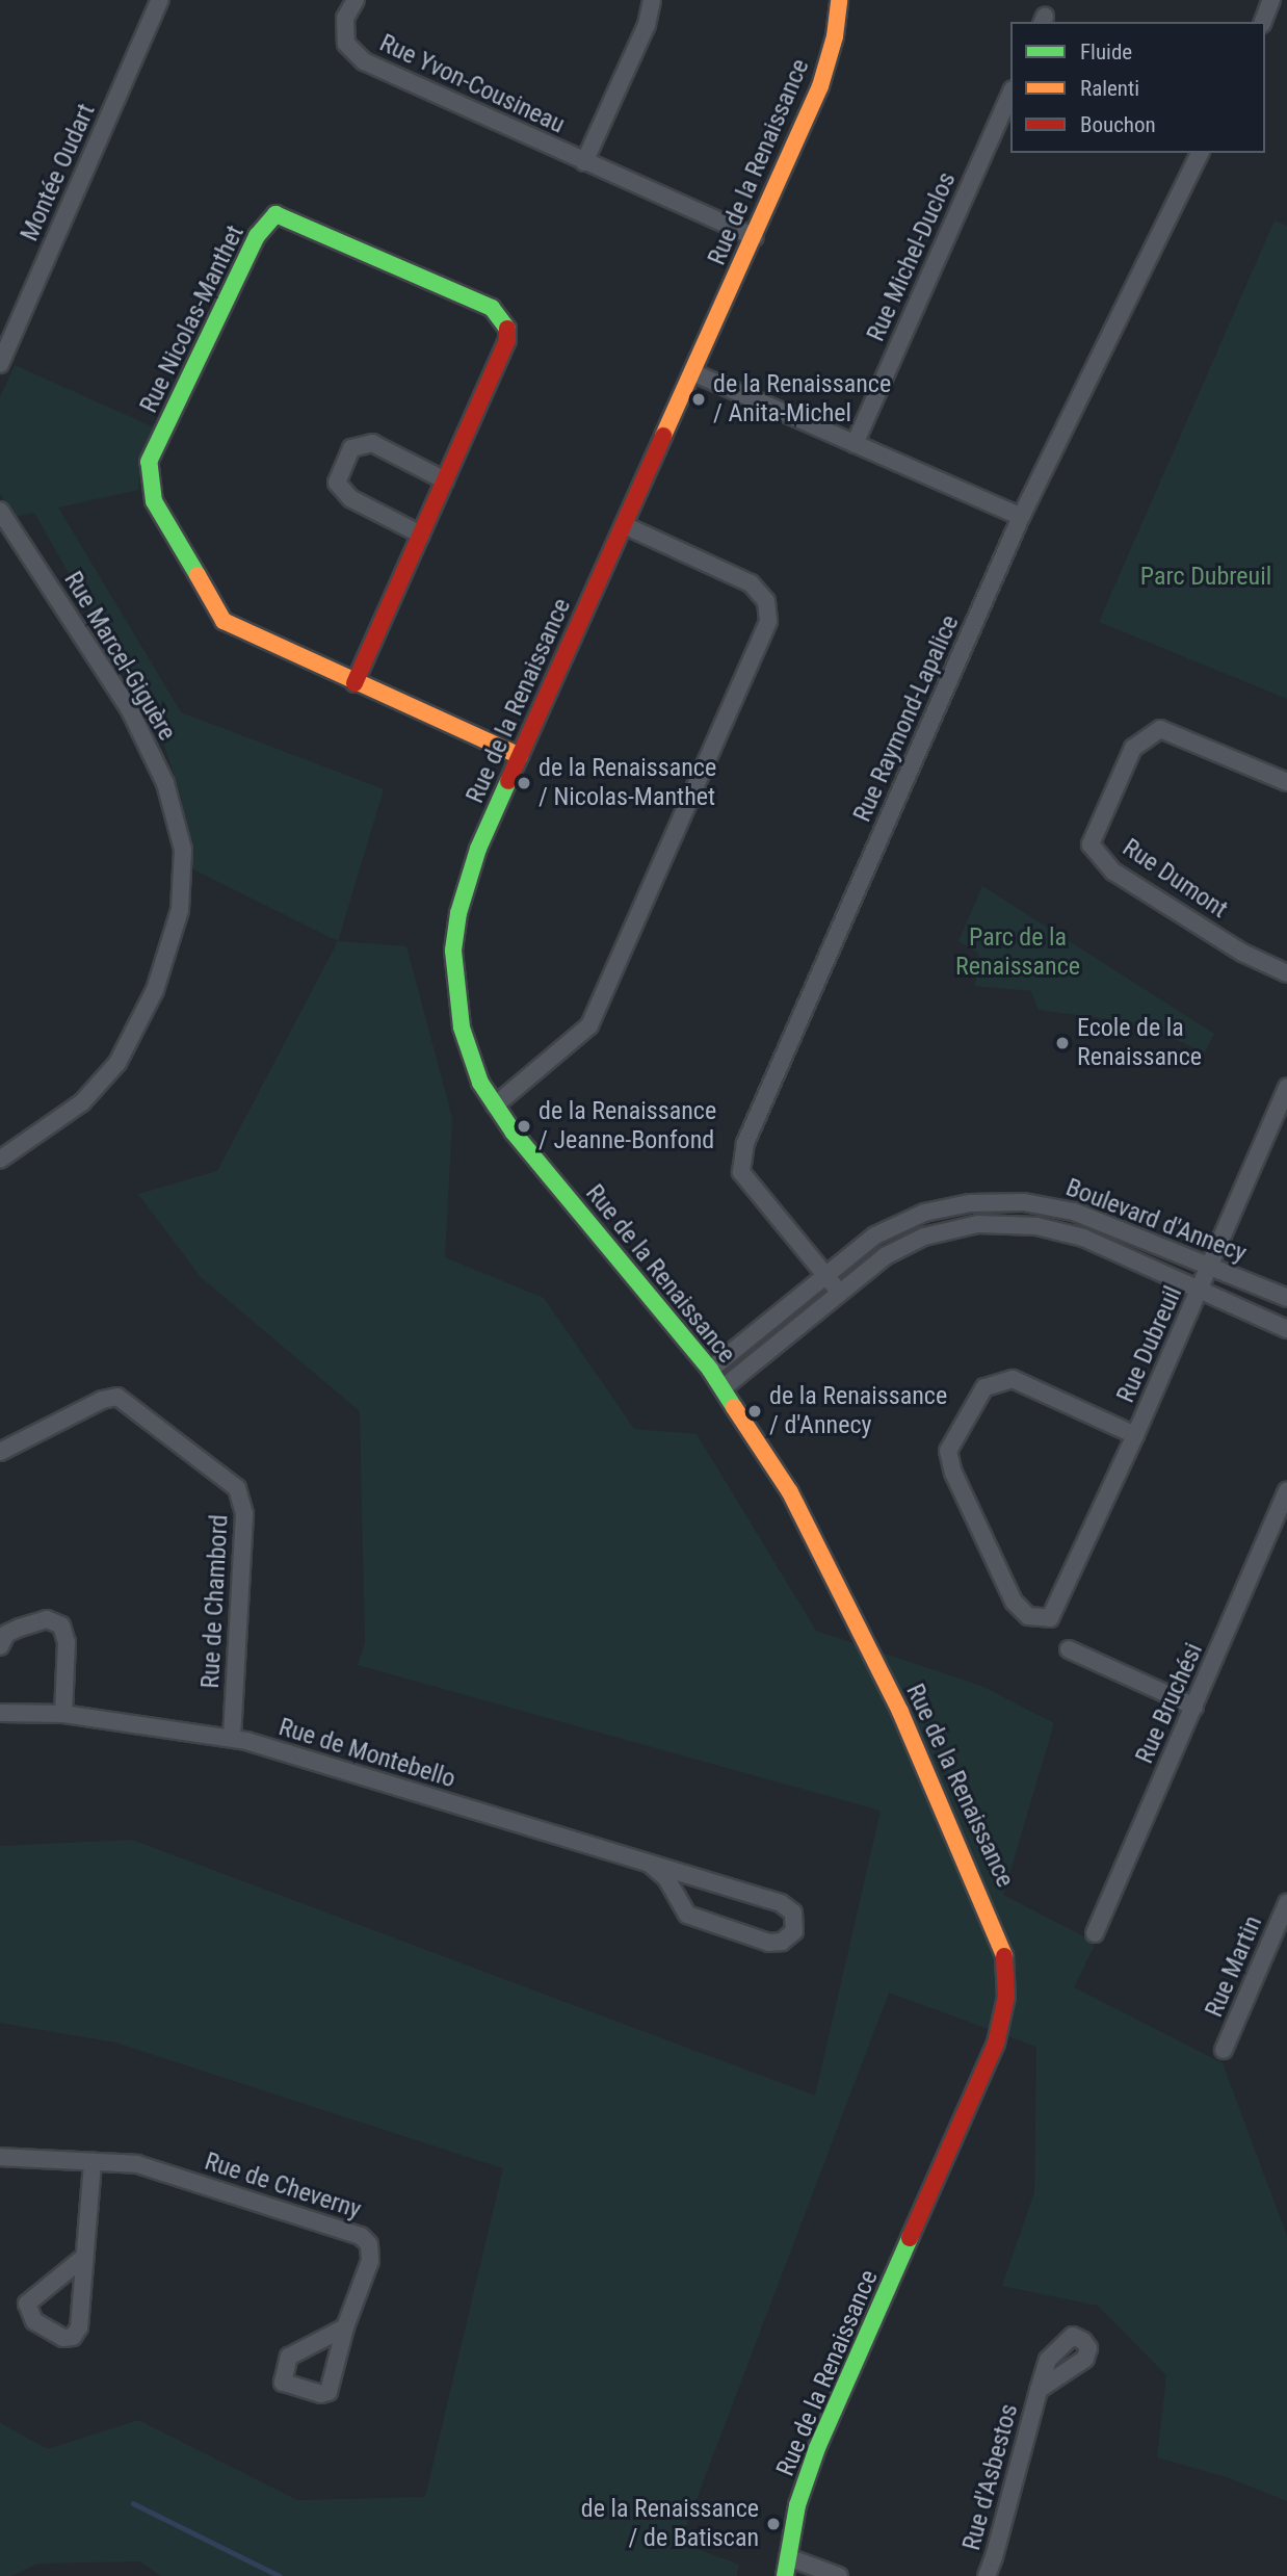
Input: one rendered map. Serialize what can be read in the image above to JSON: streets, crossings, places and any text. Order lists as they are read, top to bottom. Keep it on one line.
{"streets":{"street":["Rue Yvon-Cousineau","Rue de la Renaissance","Montée Oudart","Rue Michel-Duclos","Rue Nicolas-Manthet","Rue Marcel-Giguère","Rue Raymond-Lapalice","Rue Dumont","Boulevard d'Annecy","Rue Dubreuil","Rue de Chambord","Rue Bruchési","Rue de Montebello","Rue Martin","Rue de Cheverny","Rue d'Asbestos"]},"crossings":[["Rue Yvon-Cousineau","Rue de la Renaissance"],["Rue de la Renaissance","Rue Nicolas-Manthet"],["Rue de la Renaissance","Boulevard d'Annecy"],["Rue Raymond-Lapalice","Boulevard d'Annecy"],["Boulevard d'Annecy","Rue Dubreuil"],["Rue de Chambord","Rue de Montebello"]],"parks":["Parc Dubreuil","Parc de la Renaissance"],"places":["de la Renaissance / Anita-Michel","de la Renaissance / Nicolas-Manthet","Ecole de la Renaissance","de la Renaissance / Jeanne-Bonfond","de la Renaissance / d'Annecy","de la Renaissance / de Batiscan"],"legend":["Fluide","Ralenti","Bouchon"]}
